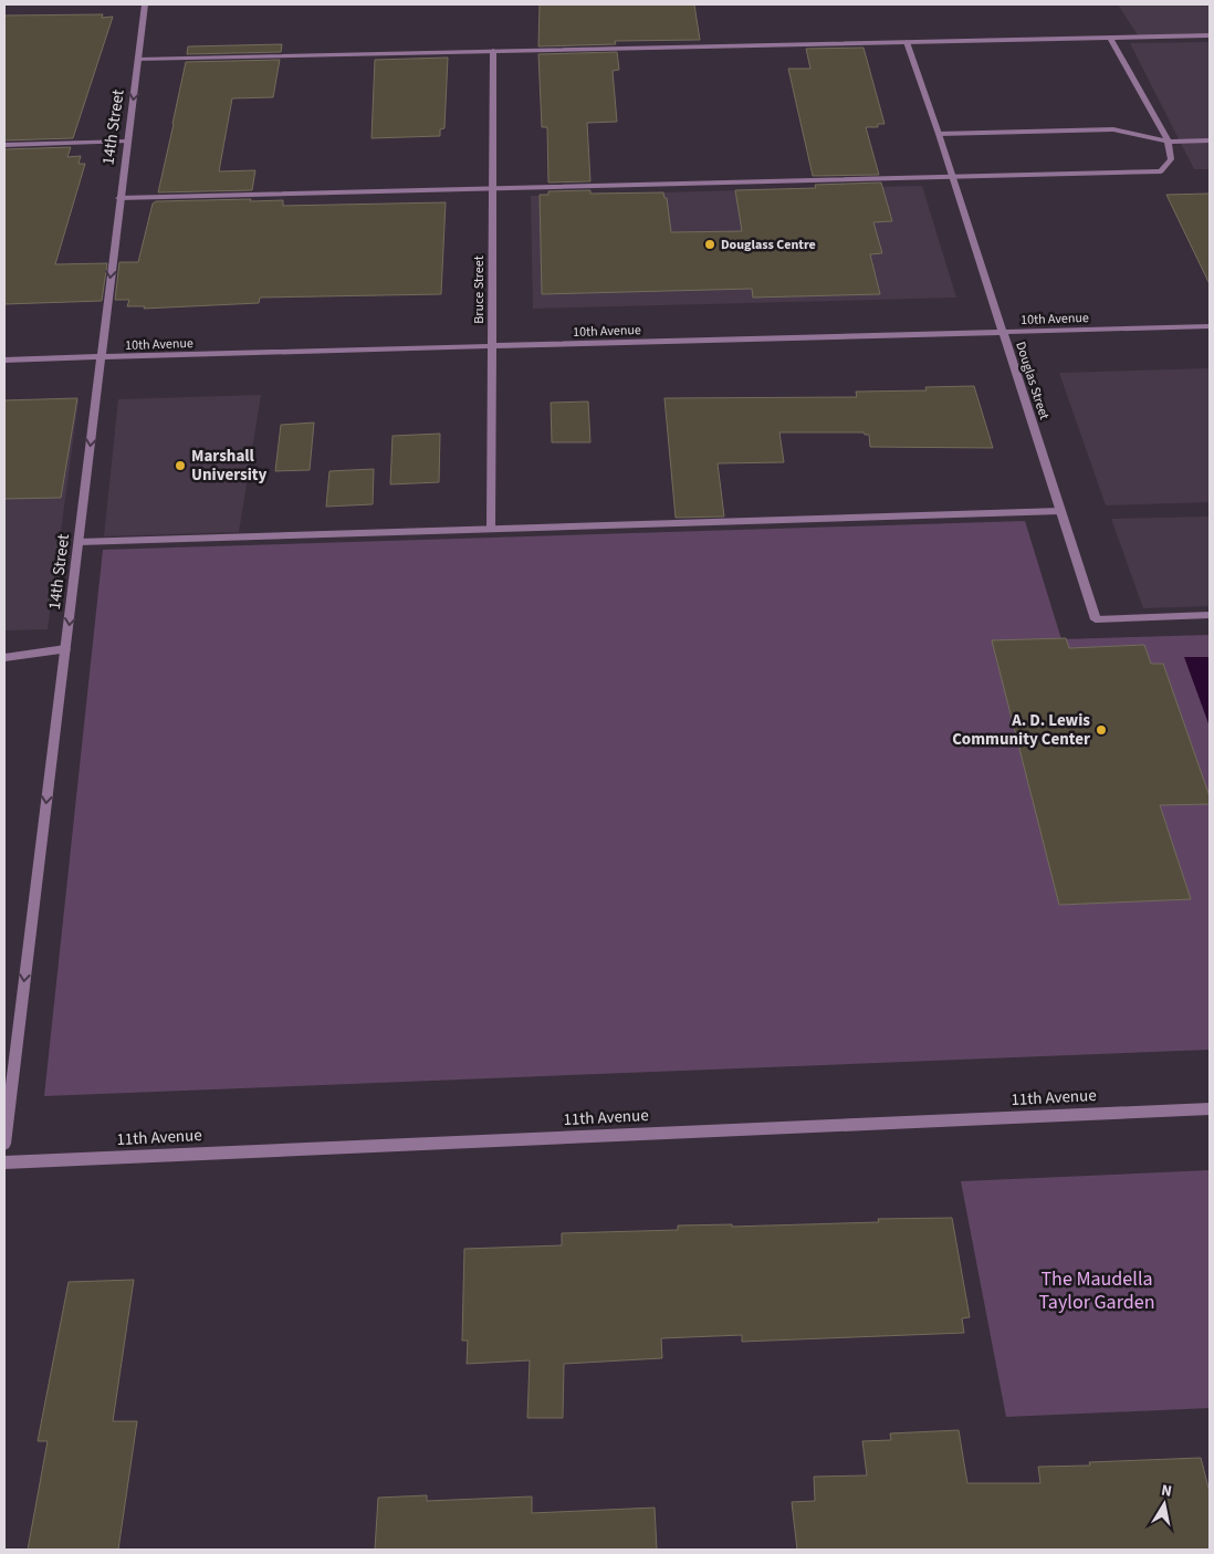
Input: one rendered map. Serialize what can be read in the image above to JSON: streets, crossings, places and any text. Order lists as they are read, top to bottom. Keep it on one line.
{"streets":{"street":["14th Street","Bruce Street","10th Avenue","Douglas Street","11th Avenue"]},"crossings":[["14th Street","10th Avenue"],["Bruce Street","10th Avenue"],["10th Avenue","Douglas Street"]],"one_way":["14th Street"],"parks":["The Maudella Taylor Garden"],"places":["Douglass Centre","Marshall University","A. D. Lewis Community Center"],"north":"top"}
